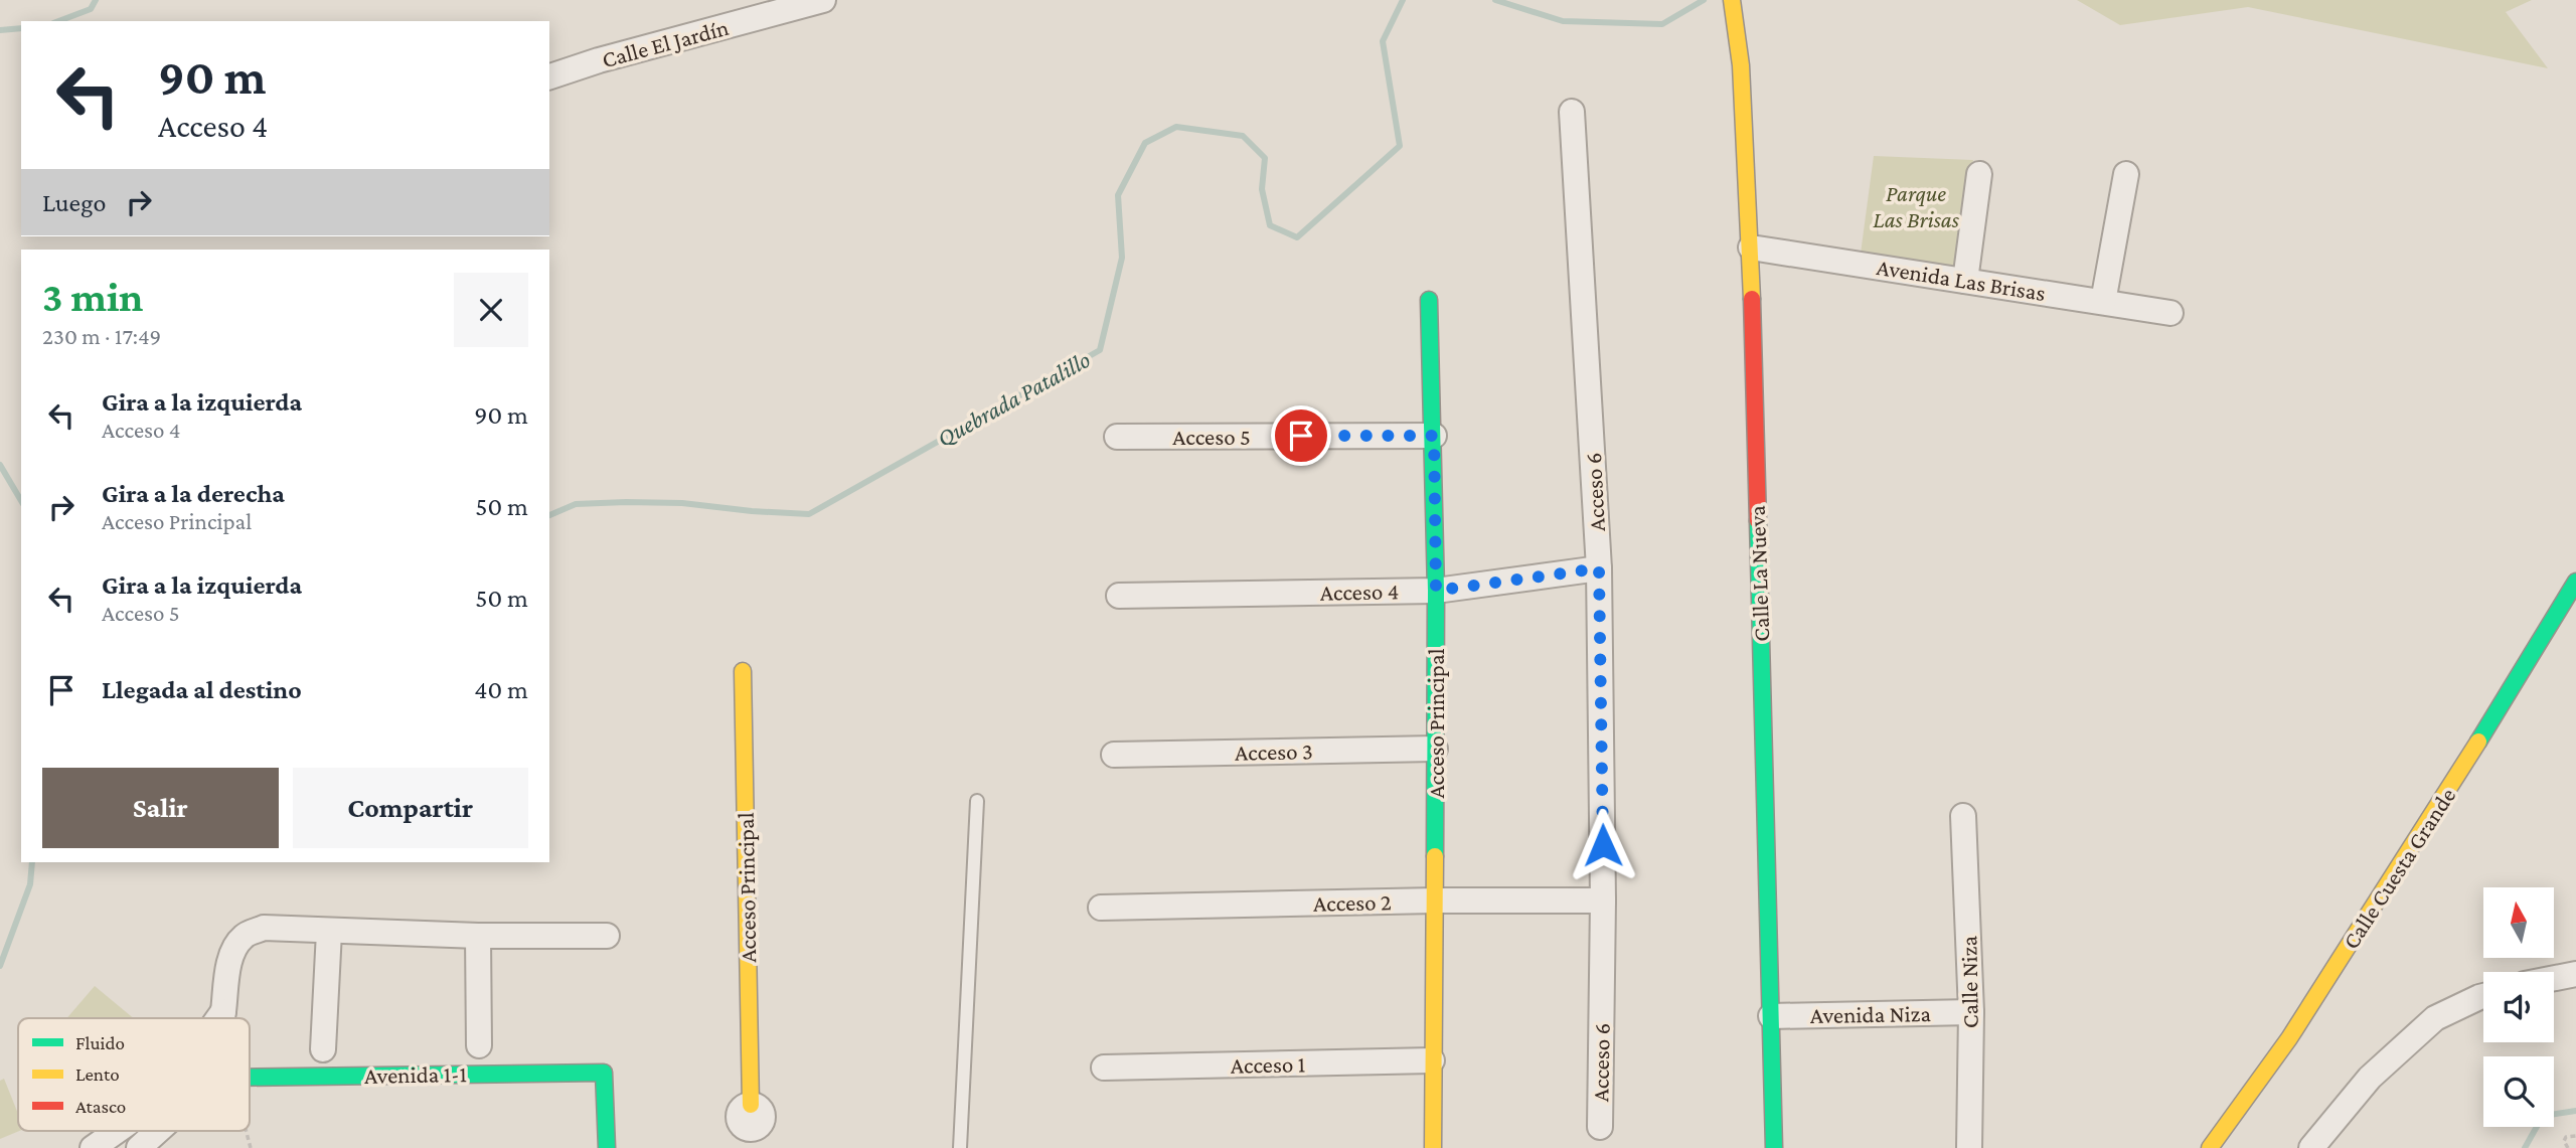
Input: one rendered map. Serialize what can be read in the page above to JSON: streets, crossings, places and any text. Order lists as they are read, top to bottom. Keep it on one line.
{"streets":{"street":["Calle El Jardín","Avenida Las Brisas","Acceso 5","Acceso 6","Calle La Nueva","Acceso 4","Acceso Principal","Acceso 3","Calle Cuesta Grande","Acceso 2","Calle Niza","Avenida Niza","Acceso 1","Avenida 1-1"]},"crossings":[["Avenida Las Brisas","Calle La Nueva"],["Acceso 5","Acceso Principal"],["Acceso 6","Acceso 4"],["Acceso 6","Acceso 2"],["Calle La Nueva","Avenida Niza"],["Acceso 4","Acceso Principal"],["Acceso Principal","Acceso 3"],["Acceso Principal","Acceso 2"],["Acceso Principal","Acceso 1"],["Calle Niza","Avenida Niza"]],"water":["Quebrada Patalillo"],"parks":["Parque Las Brisas"],"legend":["Fluido","Lento","Atasco"],"north":"top","page":{"turn":["90 m","Acceso 4"],"then":"Luego","heading":["3 min","230 m · 17:49"],"list":[{"name":"Gira a la izquierda","note":"Acceso 4","value":"90 m"},{"name":"Gira a la derecha","note":"Acceso Principal","value":"50 m"},{"name":"Gira a la izquierda","note":"Acceso 5","value":"50 m"},{"name":"Llegada al destino","value":"40 m"}],"buttons":["Salir","Compartir"]}}
